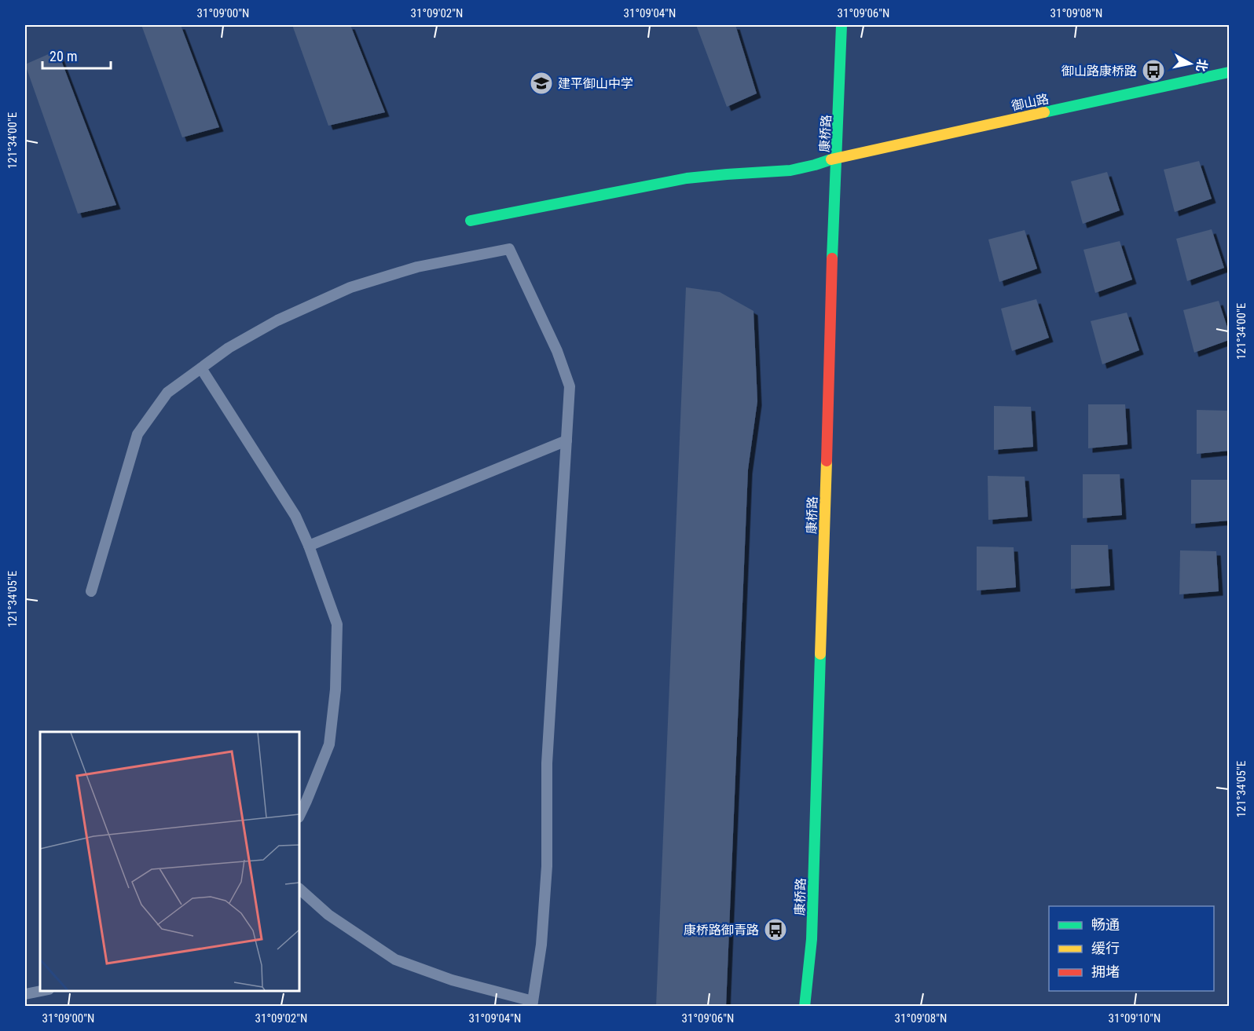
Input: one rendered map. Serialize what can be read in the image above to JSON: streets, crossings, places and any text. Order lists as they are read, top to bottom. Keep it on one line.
{"streets":{"main road":["御山路","康桥路"]},"crossings":[["御山路","康桥路"]],"places":{"bus stop":["御山路康桥路","康桥路御青路"],"school or university":["建平御山中学"]},"legend":["畅通","缓行","拥堵"],"scale_bar":"20 m","north":"right","coordinates":["31°09'00\"N","31°09'02\"N","31°09'04\"N","31°09'06\"N","31°09'08\"N","121°34'00\"E","121°34'05\"E","31°09'10\"N"]}
